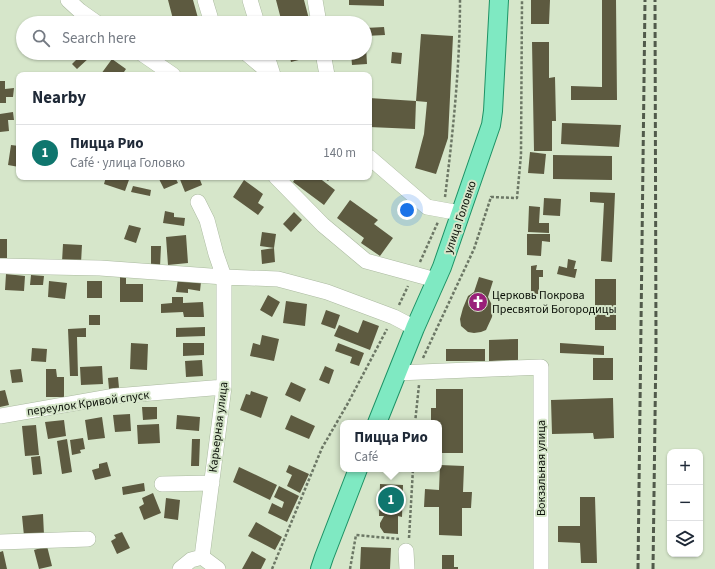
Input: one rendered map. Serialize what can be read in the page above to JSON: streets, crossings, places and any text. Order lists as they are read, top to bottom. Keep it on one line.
{"streets":{"main road":["улица Головко"],"street":["переулок Кривой спуск","Карьерная улица","Вокзальная улица"]},"crossings":[["переулок Кривой спуск","Карьерная улица"]],"places":{"church":["Церковь Покрова Пресвятой Богородицы"]},"page":{"search":"Search here","heading":"Nearby","list":[{"mark":"1","name":"Пицца Рио","note":"Café · улица Головко","value":"140 m"}],"popup":["Пицца Рио","Café"],"map_buttons":["+","−"],"pins":"1"}}
